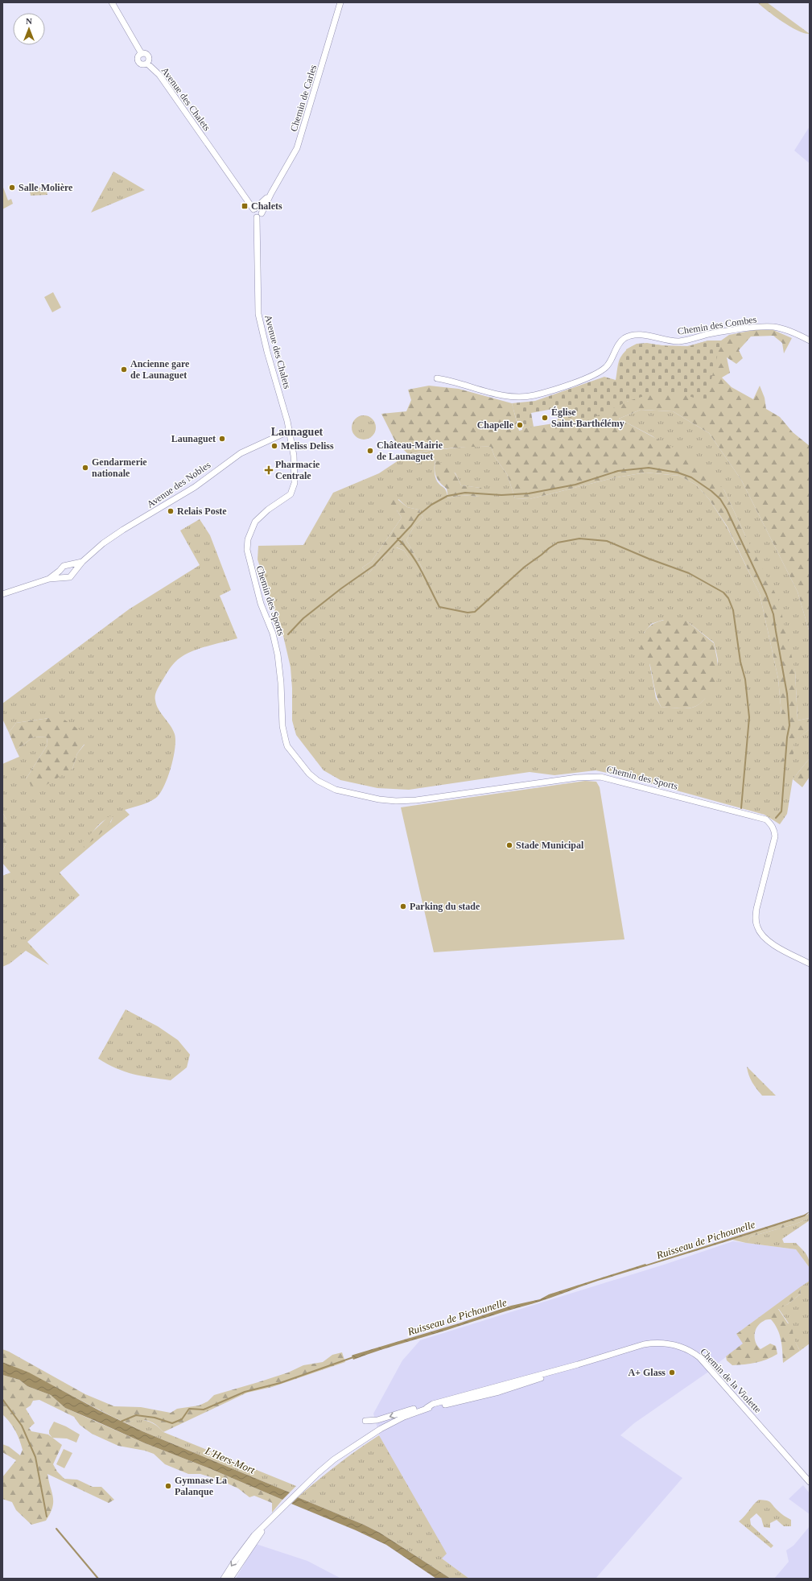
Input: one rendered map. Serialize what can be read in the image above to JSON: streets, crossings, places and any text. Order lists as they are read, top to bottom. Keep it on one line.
{"streets":{"street":["Chemin de Carles","Avenue des Chalets","Chemin des Combes","Avenue des Nobles","Chemin des Sports","Chemin de la Violette"]},"crossings":[["Chemin de Carles","Avenue des Chalets"],["Avenue des Chalets","Avenue des Nobles"],["Avenue des Chalets","Chemin des Sports"],["Avenue des Nobles","Chemin des Sports"]],"districts":["Launaguet"],"water":["Ruisseau de Pichounelle","L'Hers-Mort"],"places":{"other":["Salle Molière","Ancienne gare de Launaguet","Église Saint-Barthélémy","Chapelle","Launaguet","Meliss Deliss","Château-Mairie de Launaguet","Gendarmerie nationale","Relais Poste","Stade Municipal","Parking du stade","A+ Glass","Gymnase La Palanque"],"transit":["Chalets"],"health":["Pharmacie Centrale"]},"north":"top"}
